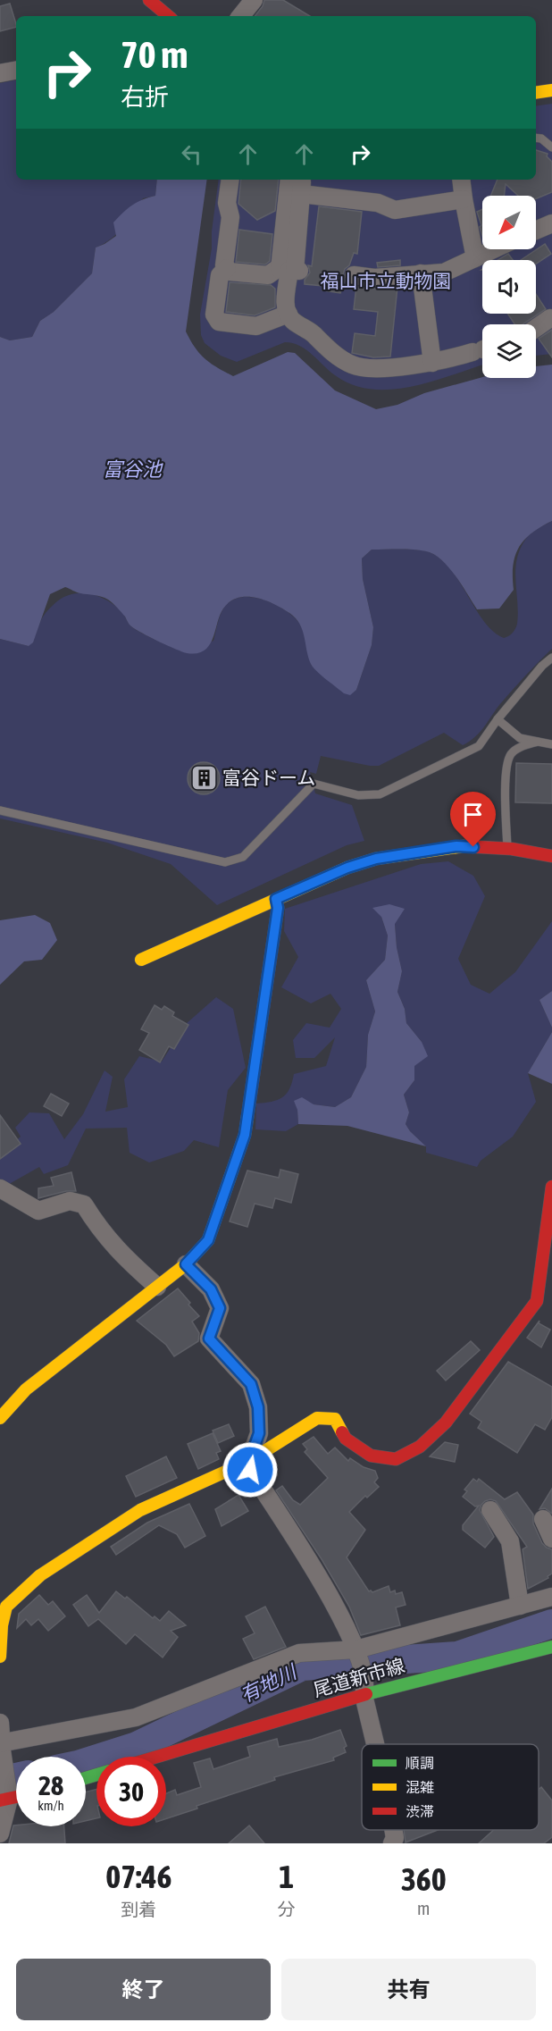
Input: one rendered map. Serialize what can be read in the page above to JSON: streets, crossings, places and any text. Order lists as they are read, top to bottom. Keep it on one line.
{"streets":{"street":["尾道新市線"]},"water":["富谷池","有地川"],"parks":["福山市立動物園"],"places":{"building":["富谷ドーム"]},"legend":["順調","混雑","渋滞"],"north":"bottom left","page":{"turn":["70 m","右折"],"speed":"28 km/h","limit":"30","eta":["07:46","到着","1","分","360","m"],"buttons":["終了","共有"]}}
